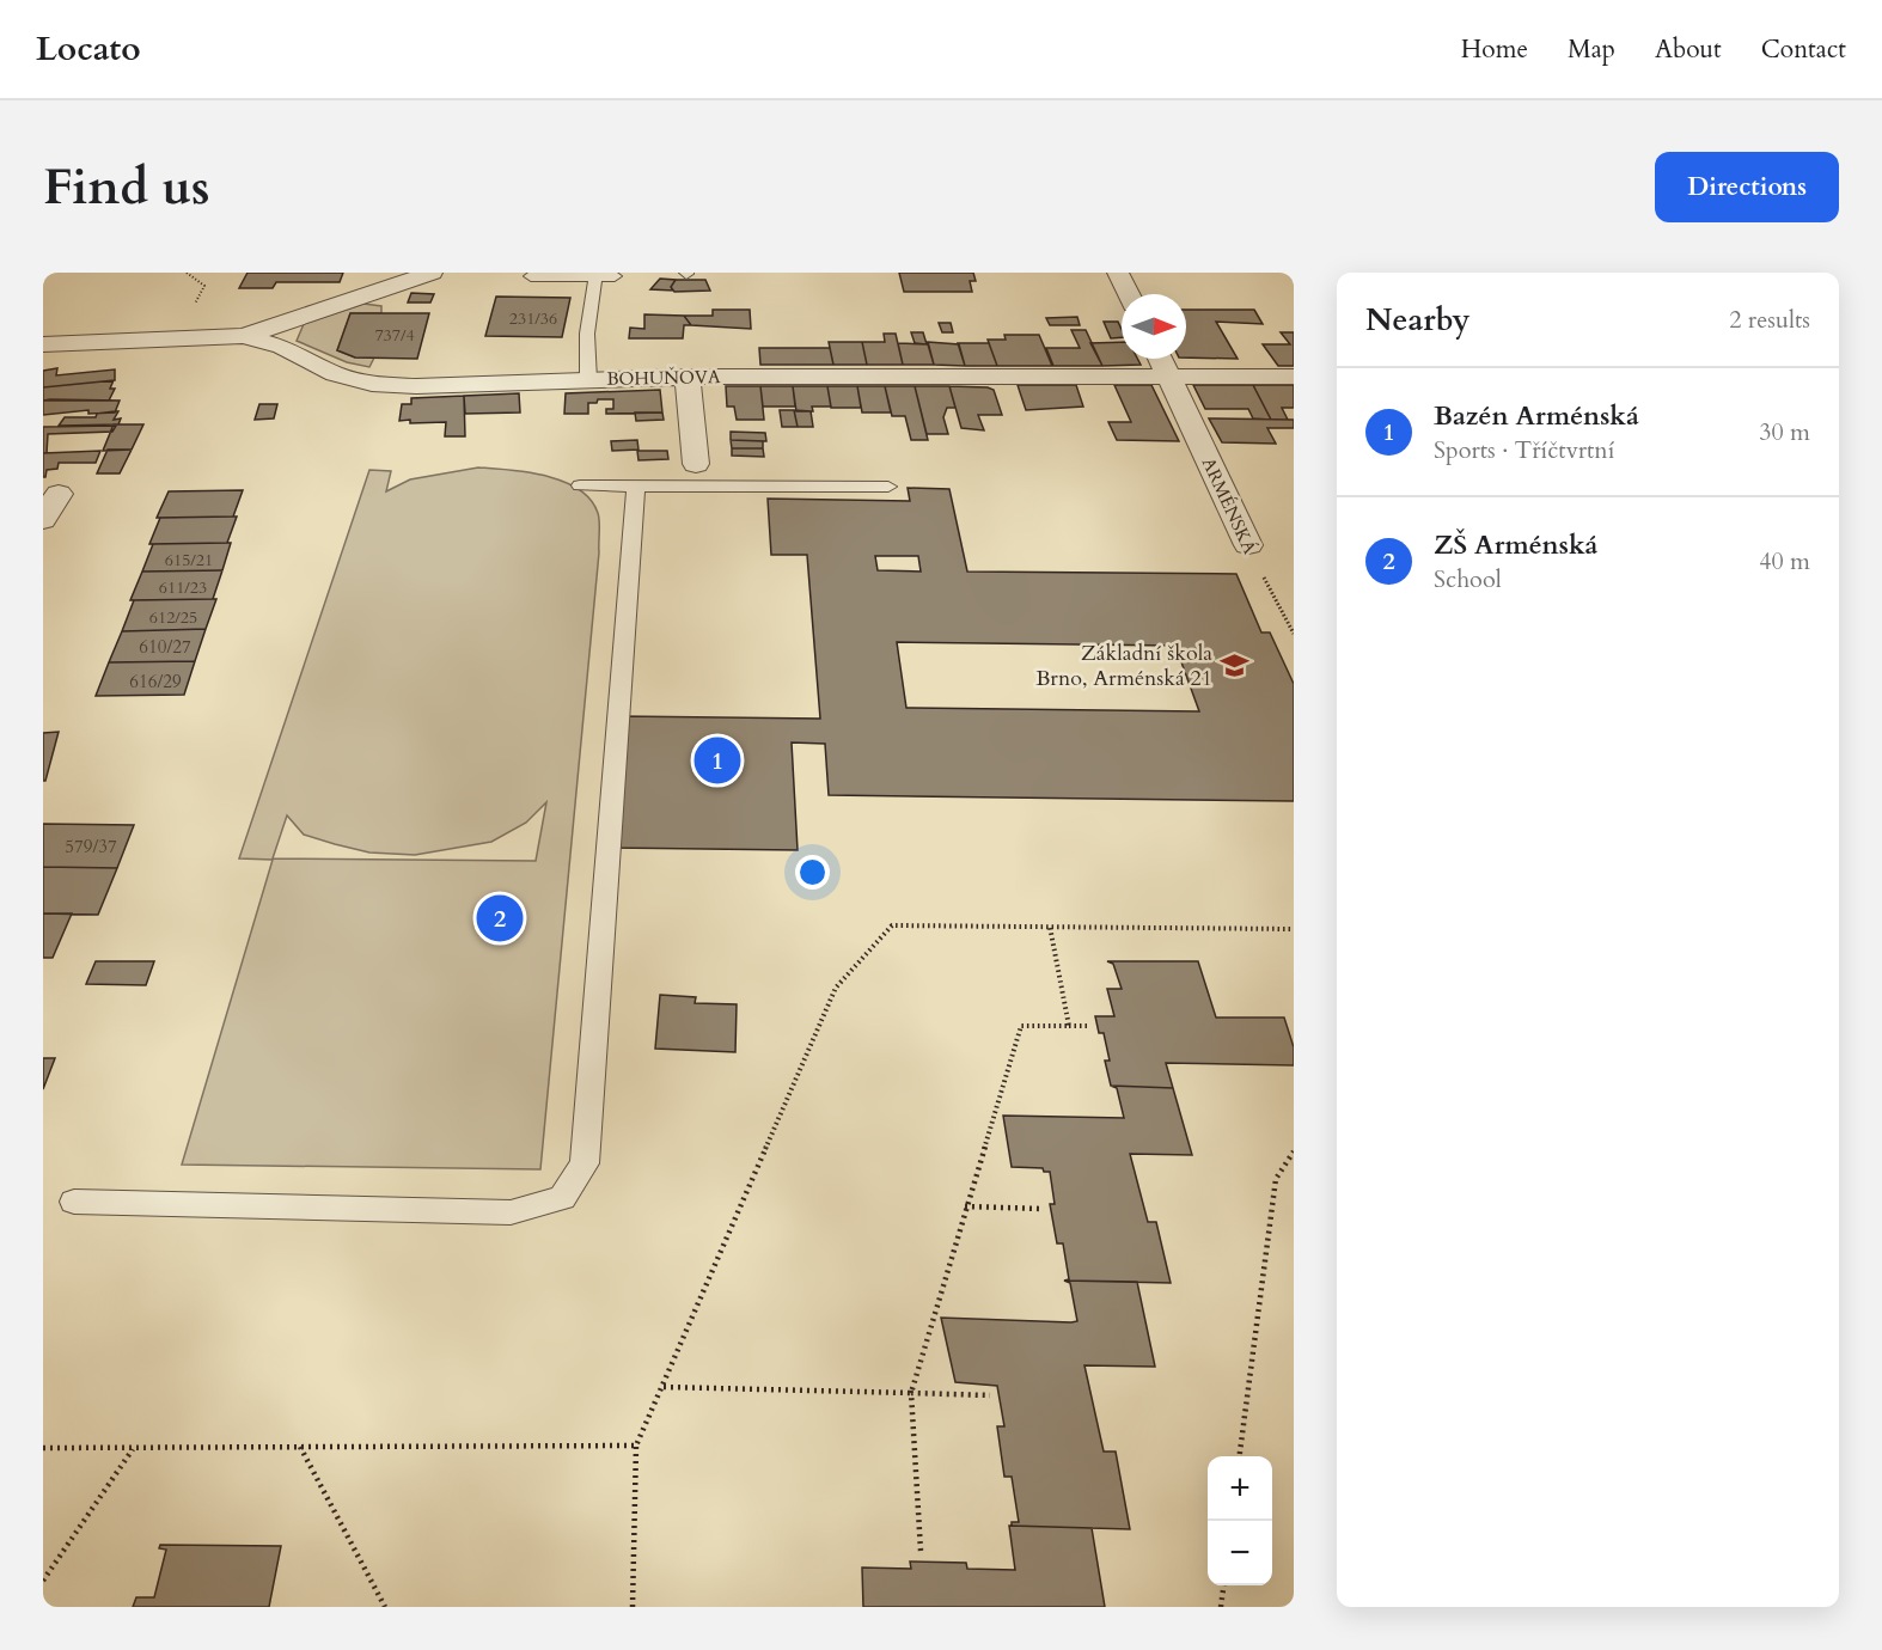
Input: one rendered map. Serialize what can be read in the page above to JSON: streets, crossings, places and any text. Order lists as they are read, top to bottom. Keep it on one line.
{"streets":{"street":["BOHUŇOVA","ARMÉNSKÁ"]},"crossings":[["BOHUŇOVA","ARMÉNSKÁ"]],"places":{"school or university":["Základní škola Brno, Arménská 21"]},"house_numbers":["231/36","737/4","615/21","611/23","612/25","610/27","616/29","579/37"],"north":"right","page":{"header":"Locato","nav":["Home","Map","About","Contact"],"buttons":"Directions","title":"Find us","heading":["Nearby","2 results"],"list":[{"mark":"1","name":"Bazén Arménská","note":"Sports · Tříčtvrtní","value":"30 m"},{"mark":"2","name":"ZŠ Arménská","note":"School","value":"40 m"}],"pins":["1","2"],"map_buttons":["+","−"]}}
